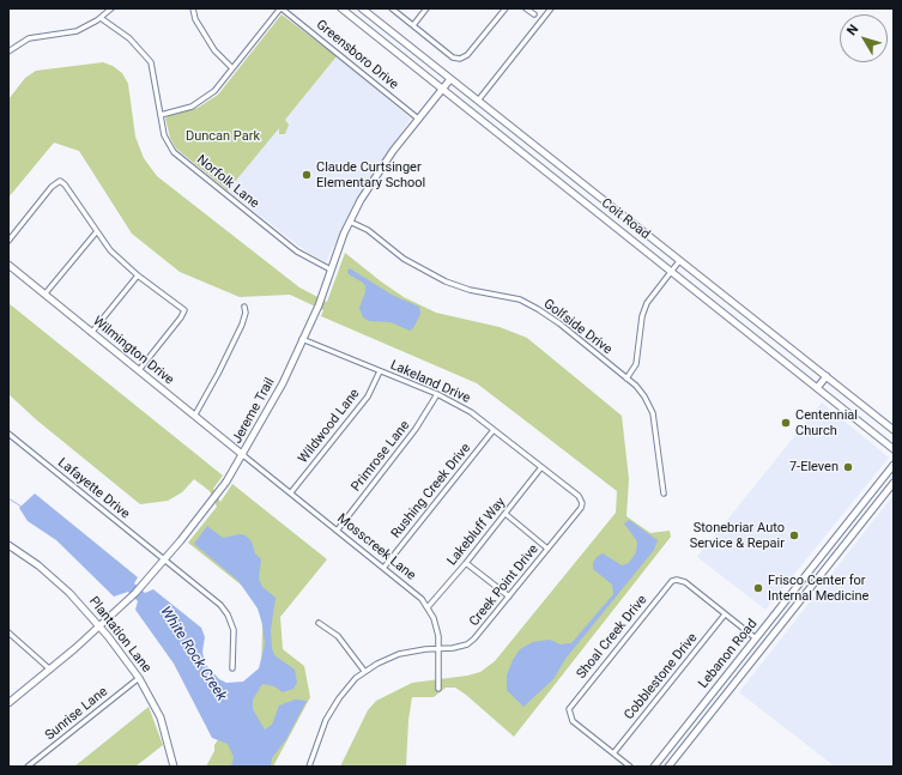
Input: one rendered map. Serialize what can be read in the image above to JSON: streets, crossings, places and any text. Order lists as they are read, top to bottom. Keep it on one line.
{"streets":{"main road":["Coit Road","Wilmington Drive","Jereme Trail","Plantation Lane","Lebanon Road"],"street":["Greensboro Drive","Norfolk Lane","Golfside Drive","Lakeland Drive","Wildwood Lane","Primrose Lane","Lafayette Drive","Rushing Creek Drive","Lakebluff Way","Mosscreek Lane","Creek Point Drive","Shoal Creek Drive","Cobblestone Drive","Sunrise Lane"]},"crossings":[["Greensboro Drive","Jereme Trail"],["Norfolk Lane","Jereme Trail"],["Coit Road","Jereme Trail"],["Golfside Drive","Jereme Trail"],["Wilmington Drive","Jereme Trail"],["Wilmington Drive","Mosscreek Lane"],["Lakeland Drive","Jereme Trail"],["Lakeland Drive","Wildwood Lane"],["Lakeland Drive","Primrose Lane"],["Lakeland Drive","Rushing Creek Drive"],["Lakeland Drive","Lakebluff Way"],["Lakeland Drive","Creek Point Drive"],["Jereme Trail","Lafayette Drive"],["Jereme Trail","Mosscreek Lane"],["Jereme Trail","Plantation Lane"],["Wildwood Lane","Mosscreek Lane"],["Primrose Lane","Mosscreek Lane"],["Rushing Creek Drive","Mosscreek Lane"],["Lakebluff Way","Mosscreek Lane"],["Mosscreek Lane","Creek Point Drive"],["Plantation Lane","Sunrise Lane"],["Shoal Creek Drive","Cobblestone Drive"]],"water":["White Rock Creek"],"parks":["Duncan Park"],"places":["Claude Curtsinger Elementary School","Centennial Church","7-Eleven","Stonebriar Auto Service & Repair","Frisco Center for Internal Medicine"],"north":"top left"}
